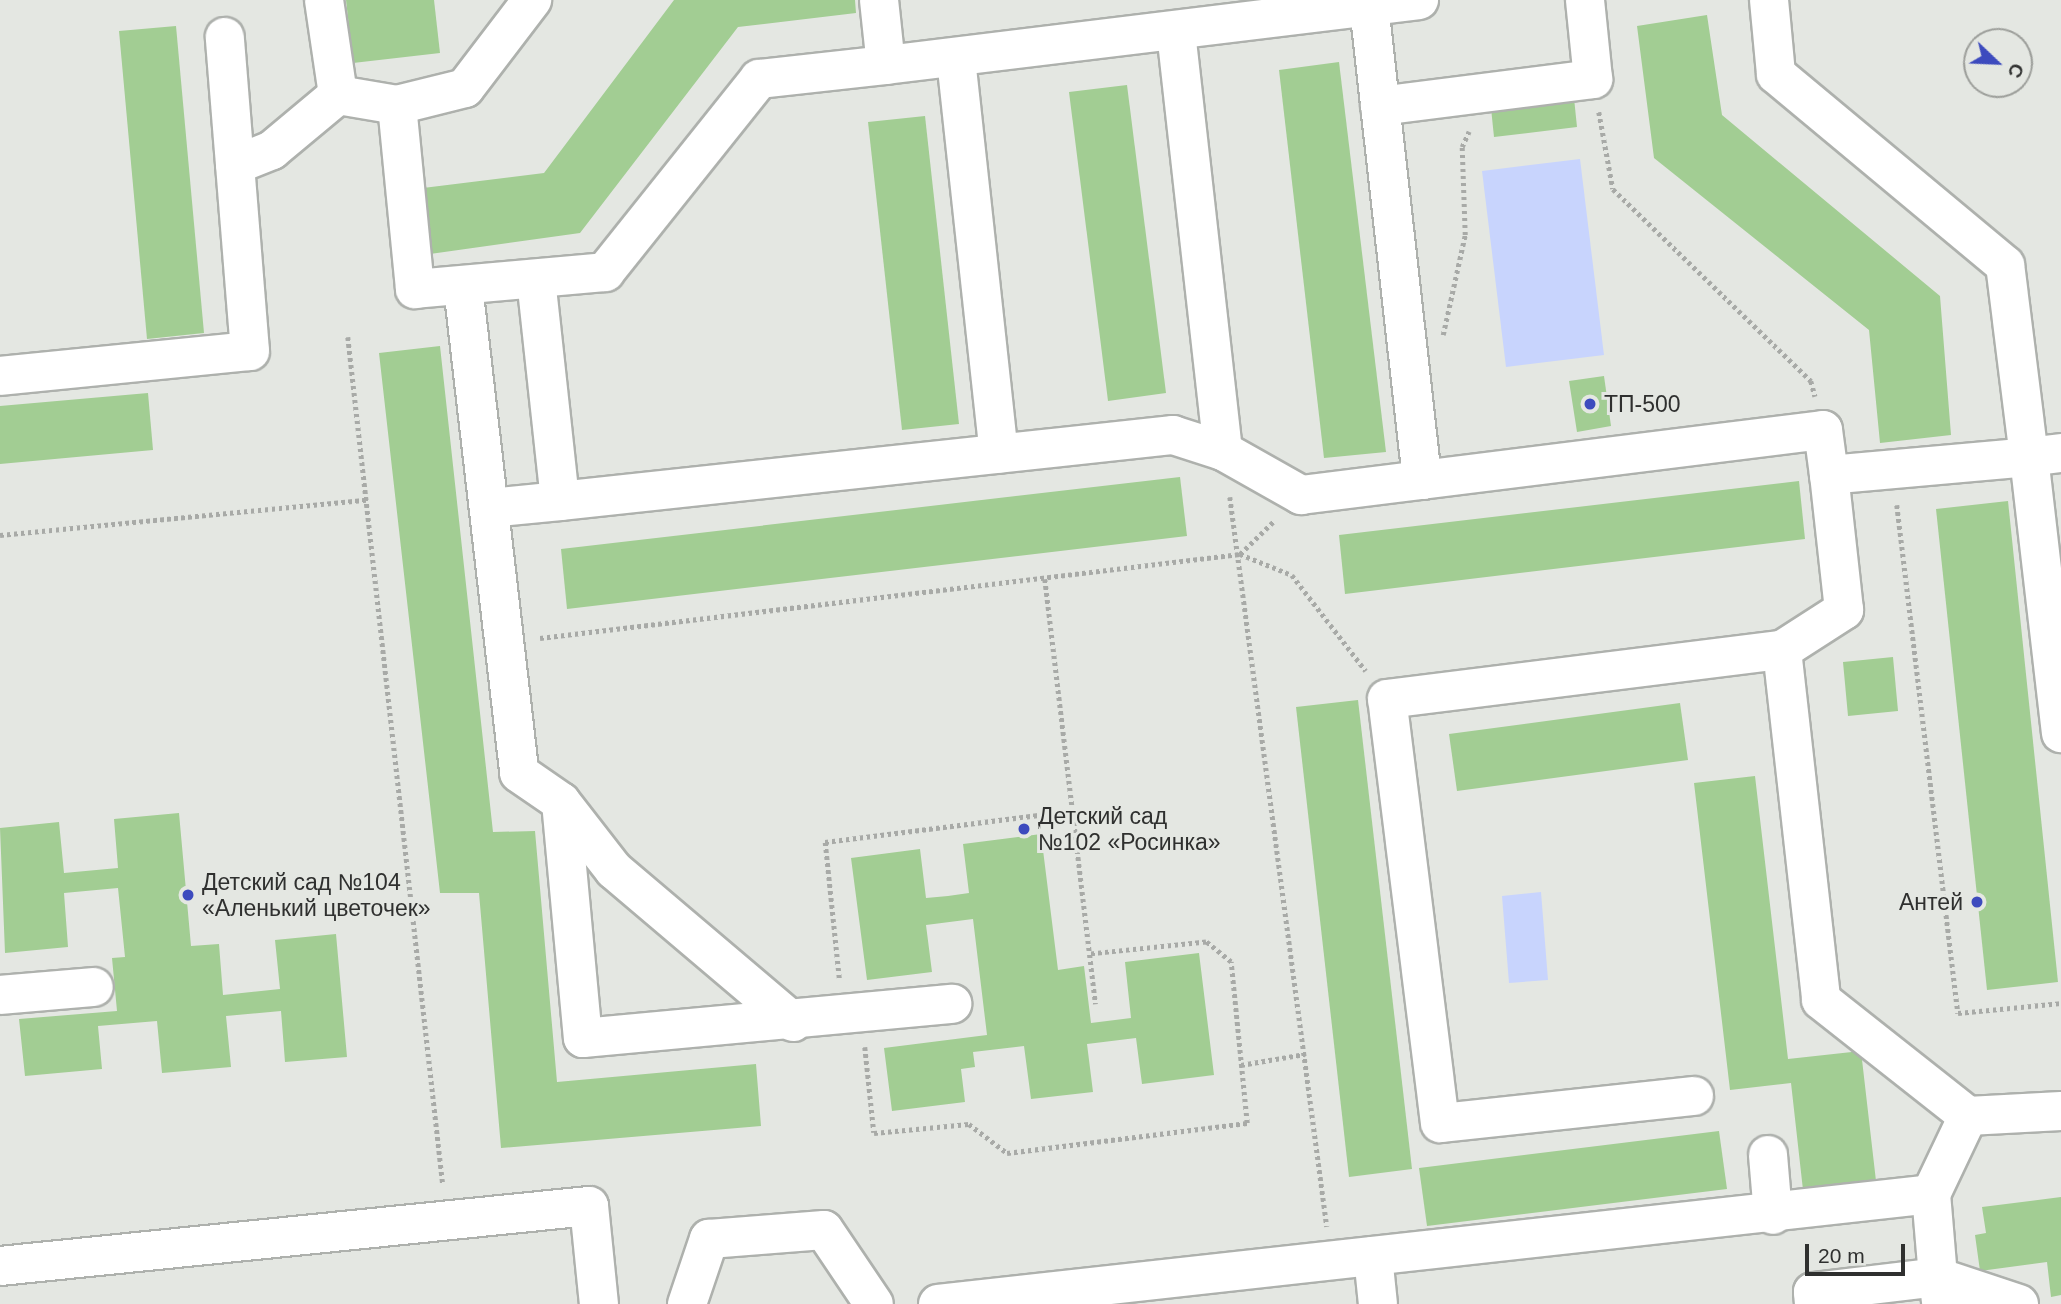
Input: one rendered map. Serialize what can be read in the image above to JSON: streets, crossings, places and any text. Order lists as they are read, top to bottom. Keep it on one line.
{"places":["ТП-500","Детский сад №102 «Росинка»","Детский сад №104 «Аленький цветочек»","Антей"],"scale_bar":"20 m","north":"bottom right"}
